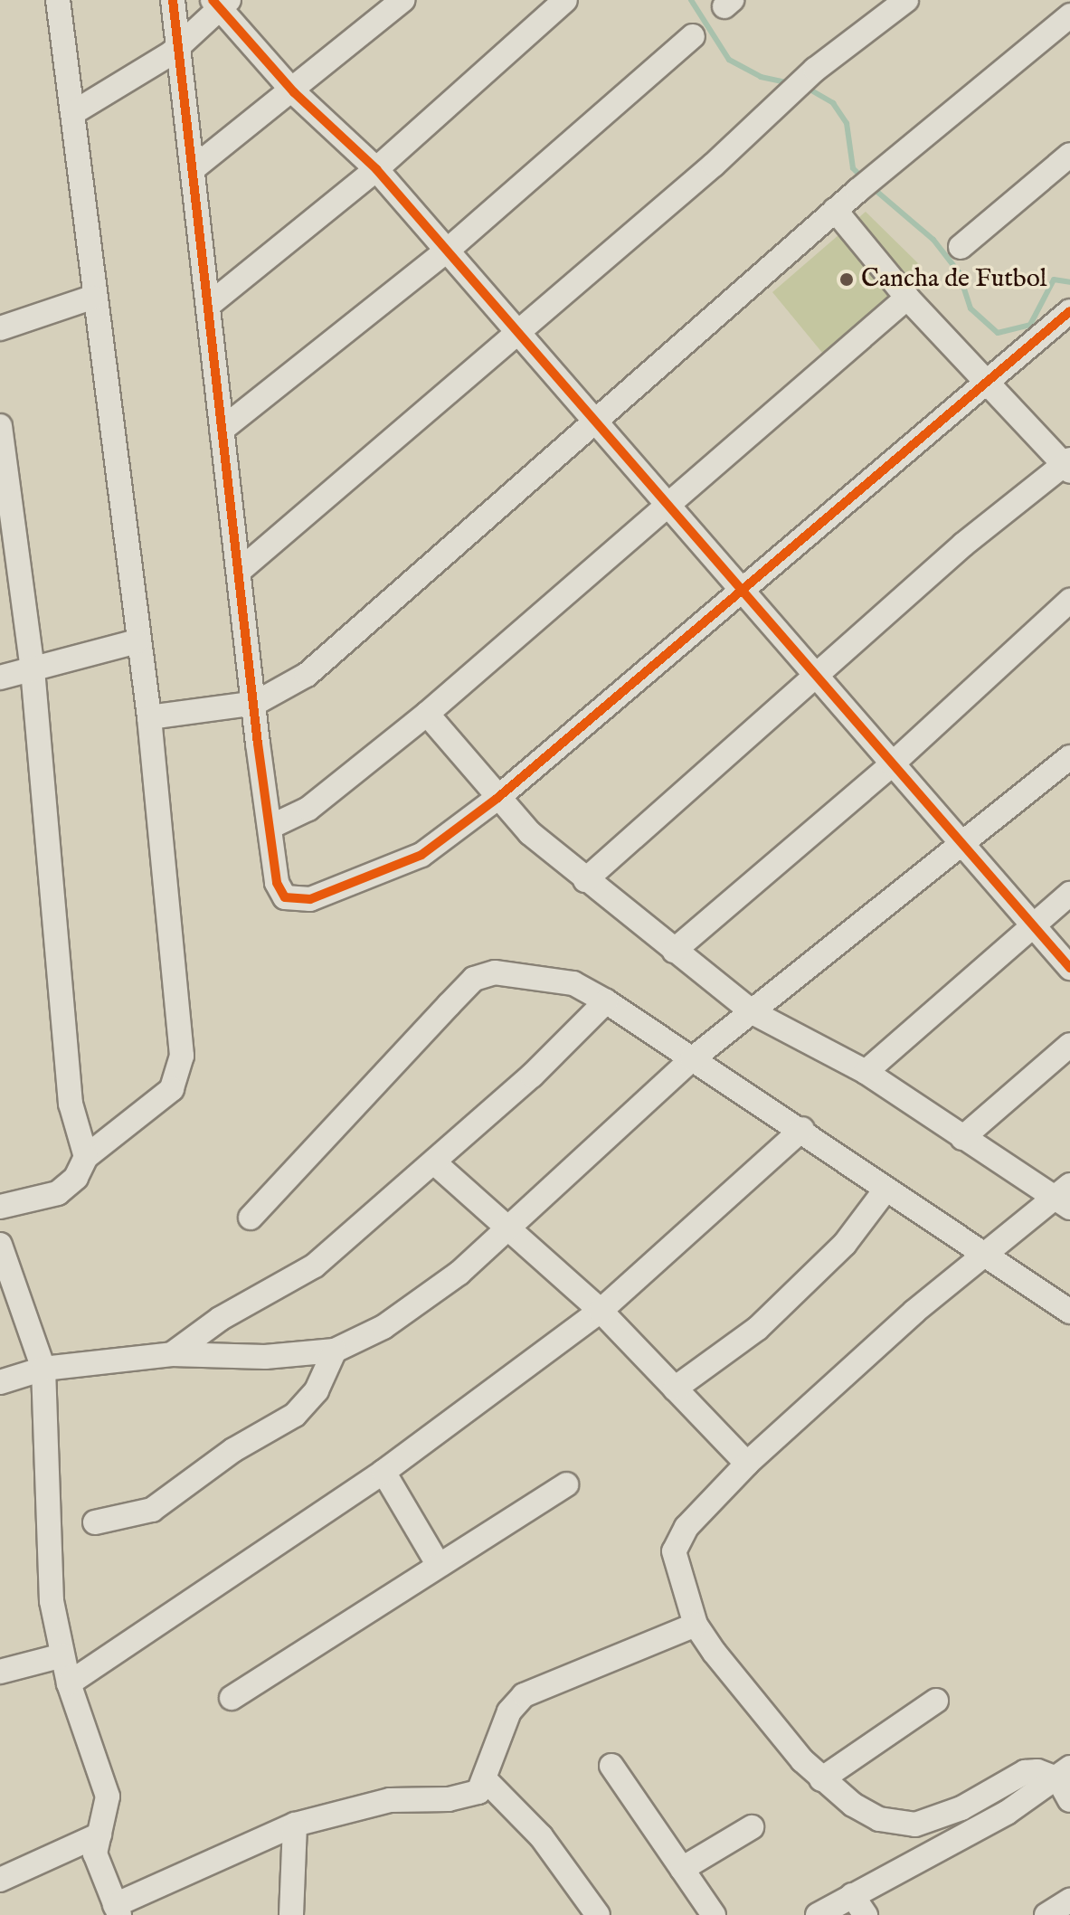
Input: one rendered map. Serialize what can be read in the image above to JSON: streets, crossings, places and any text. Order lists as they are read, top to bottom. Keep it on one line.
{"places":["Cancha de Futbol"]}
